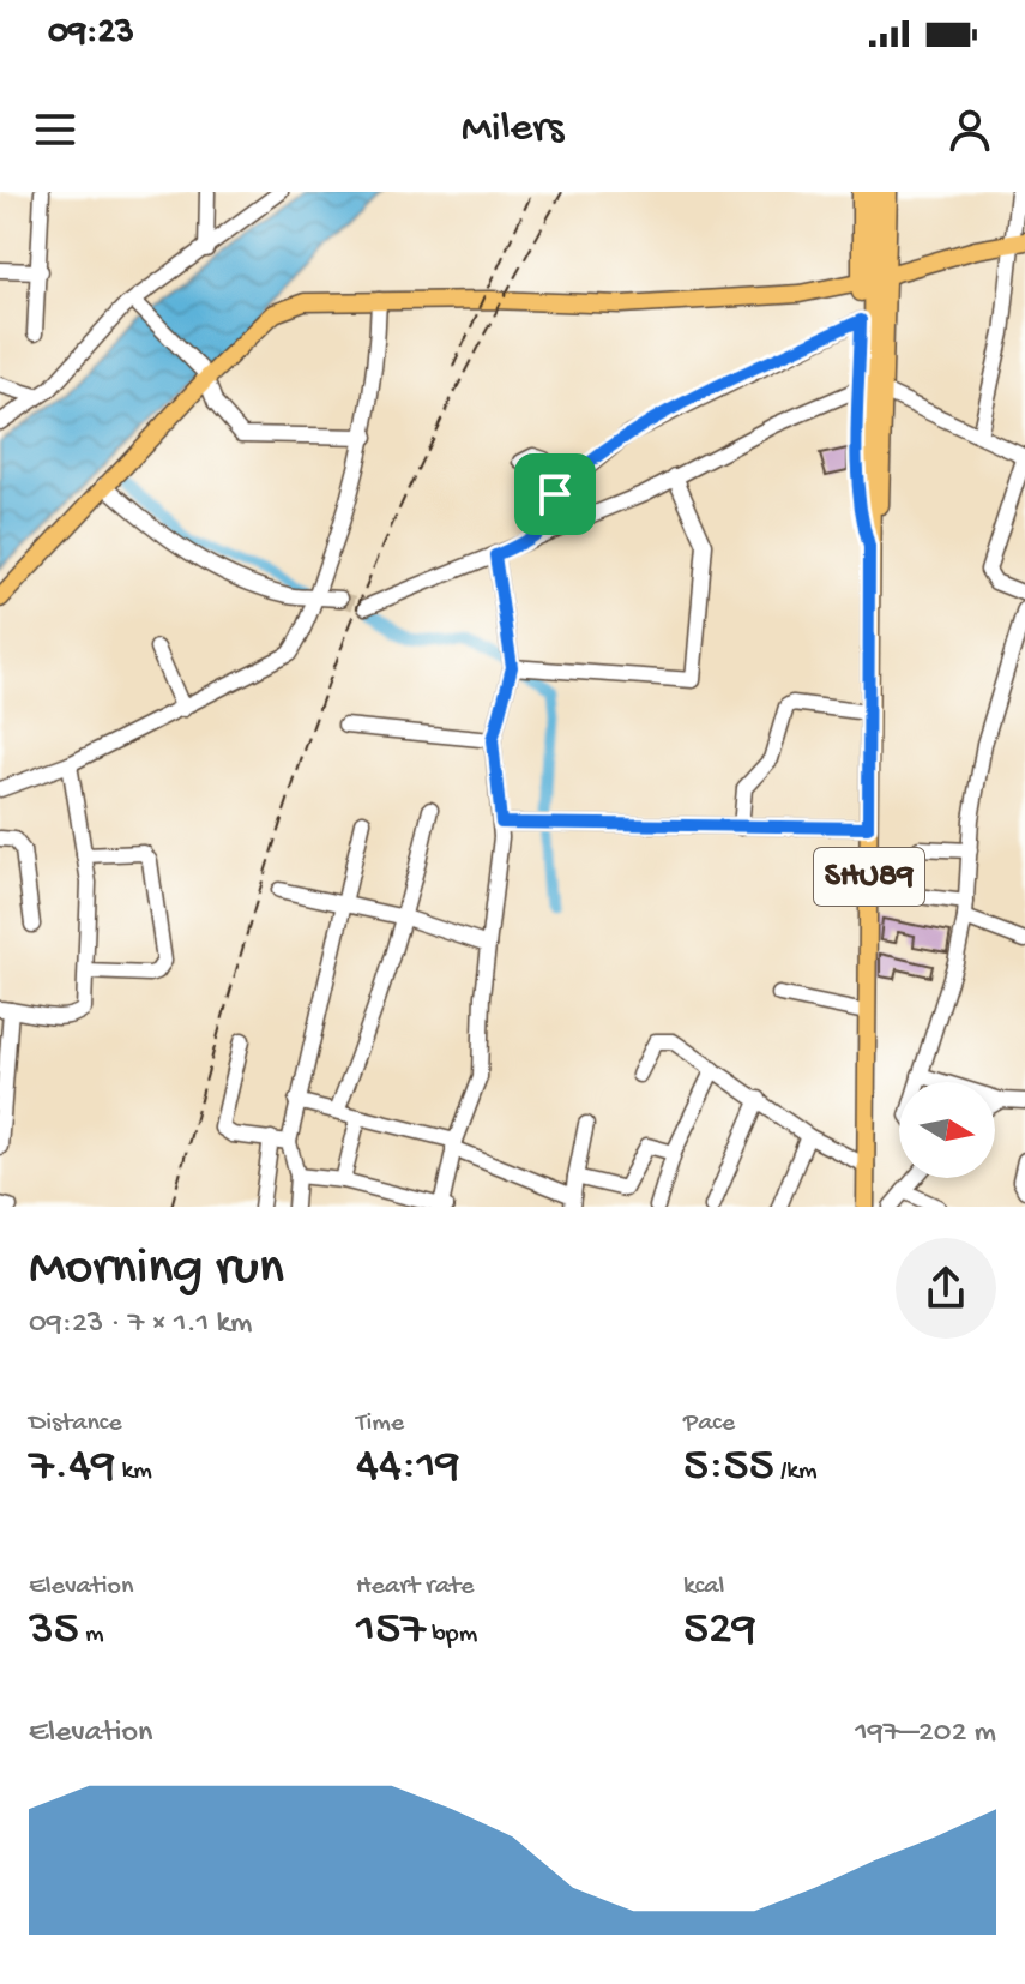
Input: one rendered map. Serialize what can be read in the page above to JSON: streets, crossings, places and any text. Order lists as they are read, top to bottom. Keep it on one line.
{"streets":{"main road":["SHU89"]},"north":"right","page":{"status":"09:23","header":"Milers","heading":["Morning run","09:23 · 7 × 1.1 km"],"stats":[["Distance","7.49 km"],["Time","44:19"],["Pace","5:55 /km"],["Elevation","35 m"],["Heart rate","157 bpm"],["kcal","529"]],"chart":["Elevation","197–202 m"]}}
